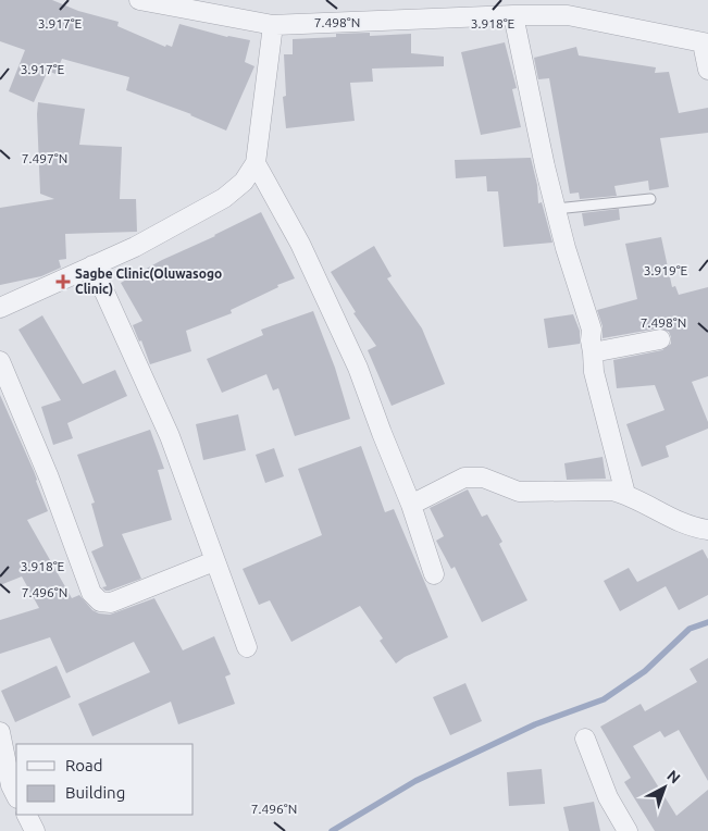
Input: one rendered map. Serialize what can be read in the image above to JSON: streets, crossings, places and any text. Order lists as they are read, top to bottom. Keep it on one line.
{"places":{"health":["Sagbe Clinic(Oluwasogo Clinic)"]},"legend":["Road","Building"],"north":"top right","coordinates":["7.498°N","3.917°E","3.918°E","7.497°N","3.919°E","7.496°N"]}
